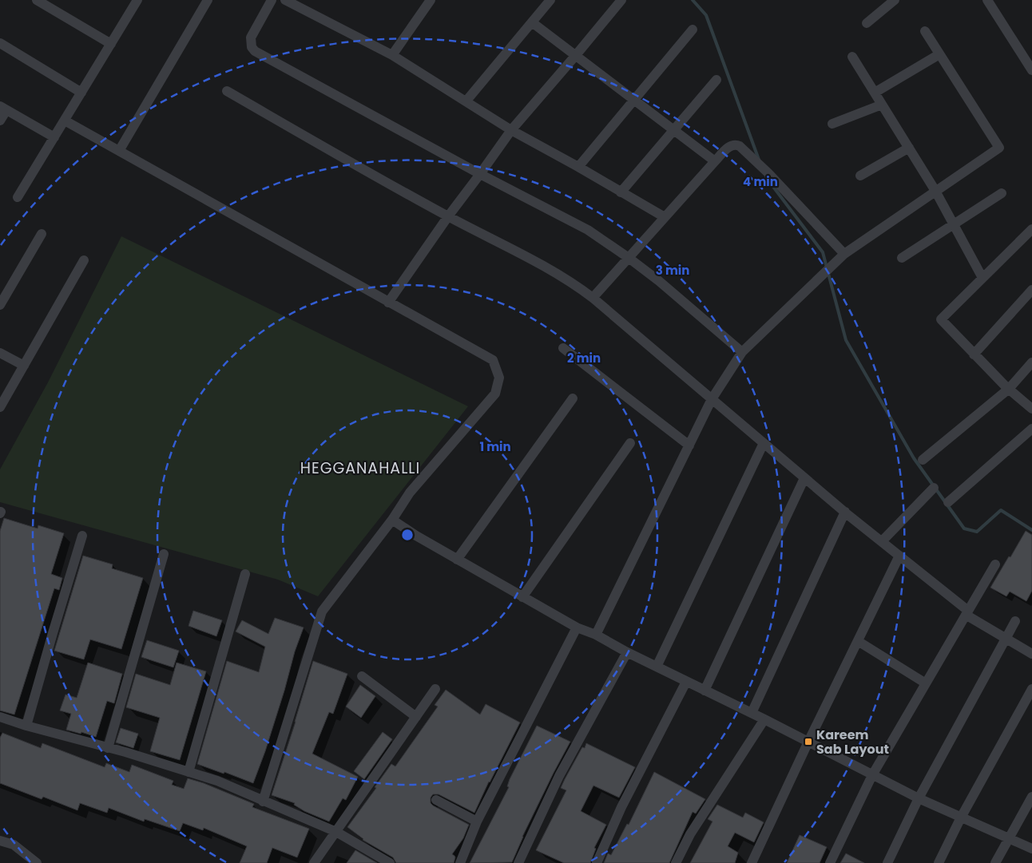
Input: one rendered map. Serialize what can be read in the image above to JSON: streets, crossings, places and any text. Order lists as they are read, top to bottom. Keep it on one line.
{"districts":["HEGGANAHALLI"],"places":{"transit":["Kareem Sab Layout"]},"rings":["4 min","3 min","2 min","1 min"]}
